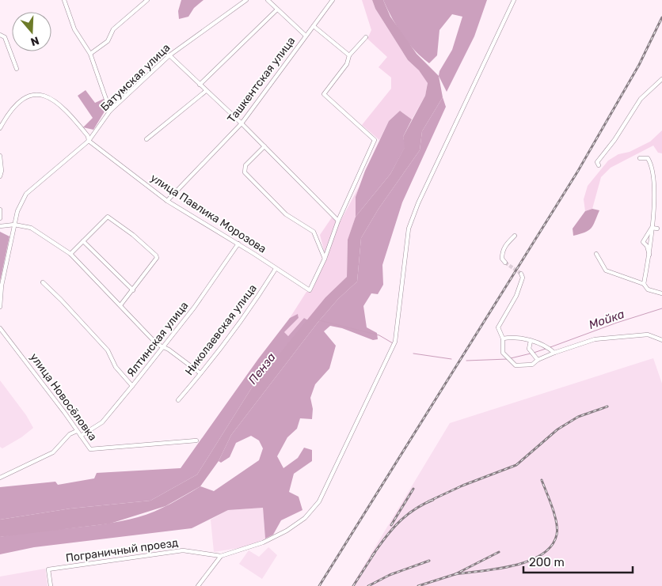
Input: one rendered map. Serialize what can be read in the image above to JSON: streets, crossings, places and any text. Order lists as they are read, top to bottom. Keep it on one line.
{"streets":{"street":["Батумская улица","Ташкентская улица","улица Павлика Морозова","Николаевская улица","Ялтинская улица","улица Новосёловка","Пограничный проезд"]},"crossings":[["Батумская улица","улица Павлика Морозова"],["Ташкентская улица","улица Павлика Морозова"],["улица Павлика Морозова","Николаевская улица"],["улица Павлика Морозова","Ялтинская улица"],["Ялтинская улица","улица Новосёловка"]],"water":["Мойка","Пенза"],"scale_bar":"200 m","north":"bottom"}
